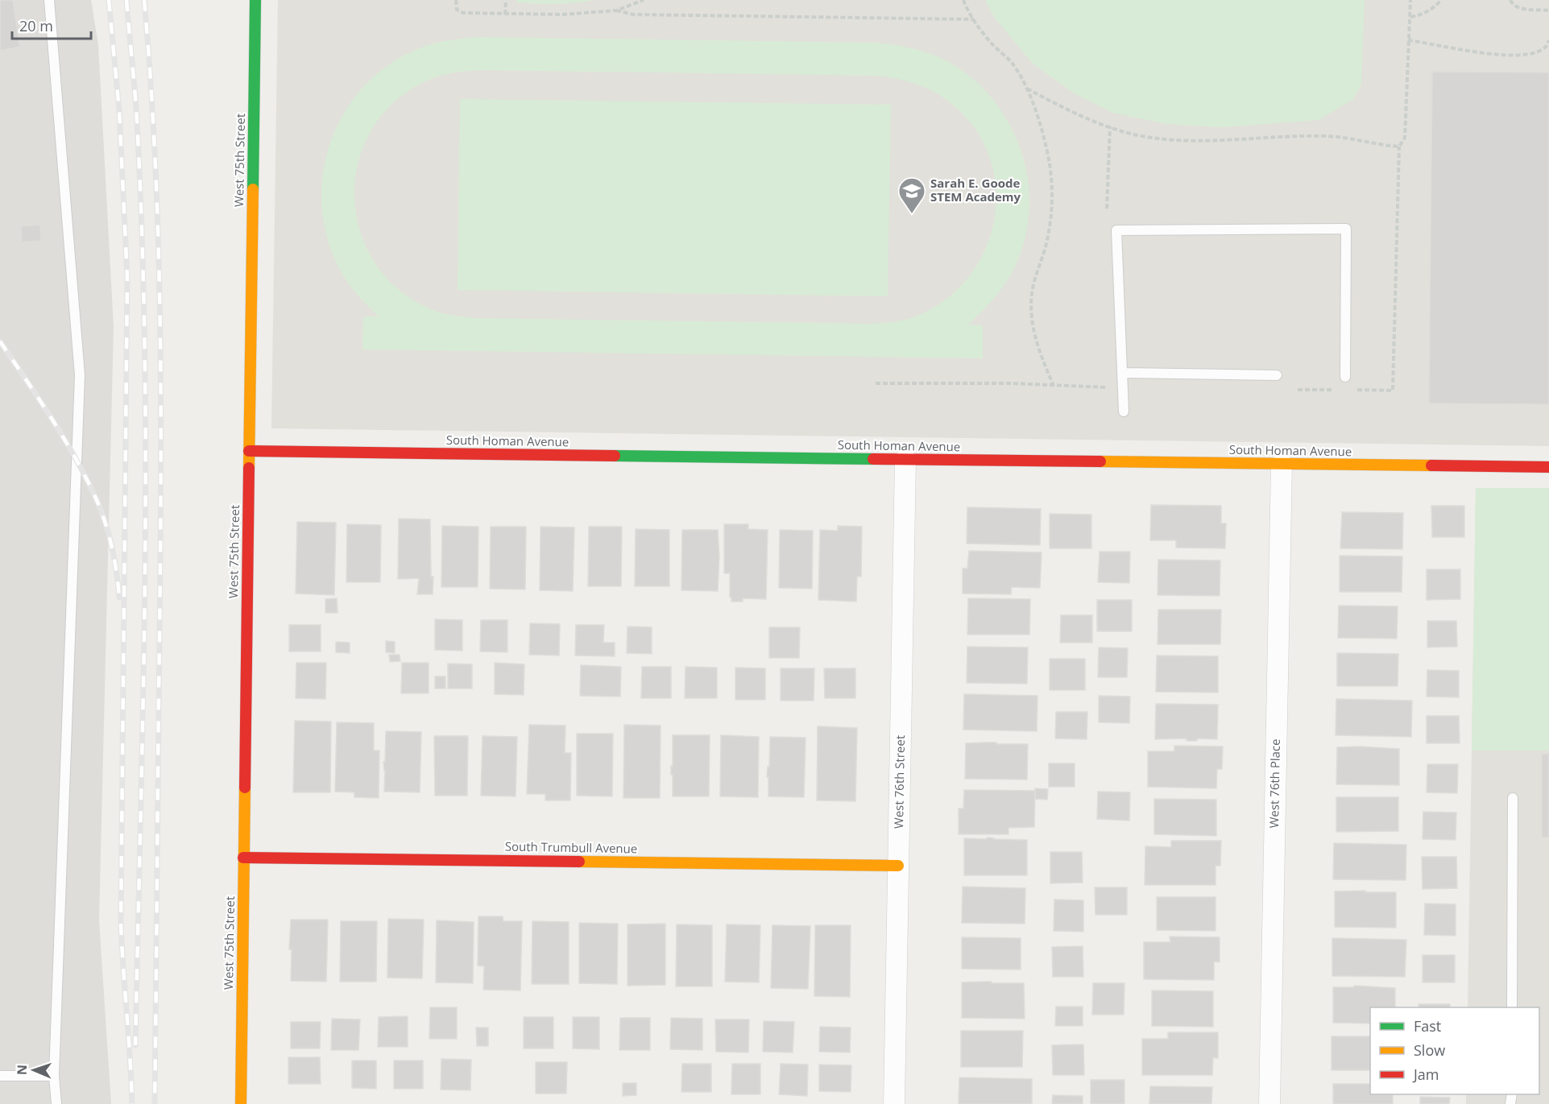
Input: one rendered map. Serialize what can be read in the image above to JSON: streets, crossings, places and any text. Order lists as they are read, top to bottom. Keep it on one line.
{"streets":{"street":["West 75th Street","South Homan Avenue","West 76th Street","West 76th Place","South Trumbull Avenue"]},"crossings":[["West 75th Street","South Homan Avenue"],["West 75th Street","South Trumbull Avenue"],["South Homan Avenue","West 76th Street"],["South Homan Avenue","West 76th Place"],["West 76th Street","South Trumbull Avenue"]],"places":{"school or university":["Sarah E. Goode STEM Academy"]},"legend":["Fast","Slow","Jam"],"scale_bar":"20 m","north":"left"}
